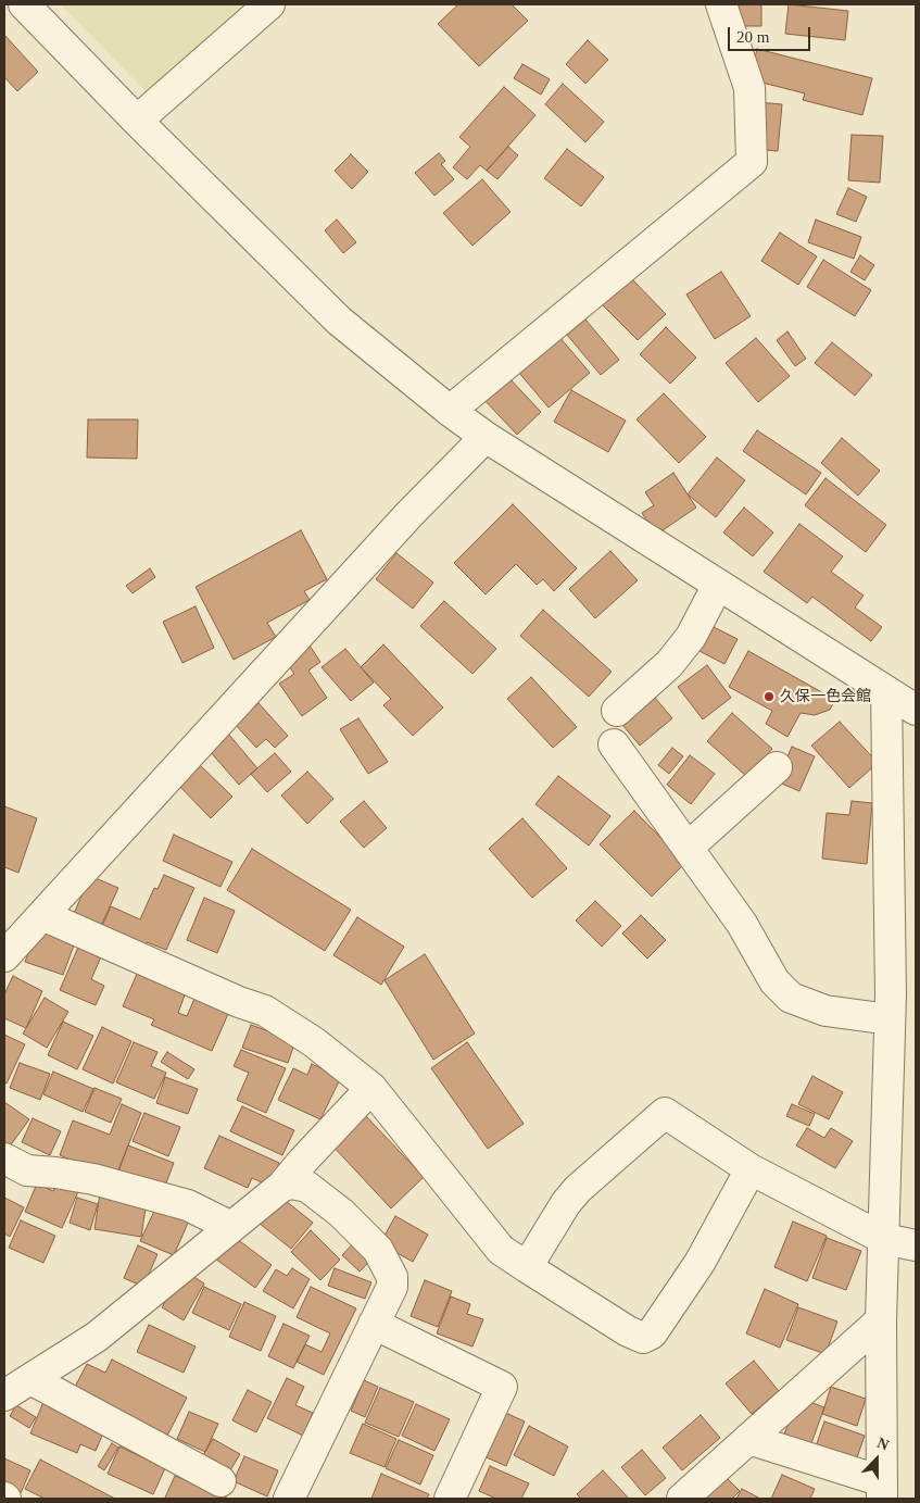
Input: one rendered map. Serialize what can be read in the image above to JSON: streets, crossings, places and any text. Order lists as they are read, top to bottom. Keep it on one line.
{"places":["久保一色会館"],"scale_bar":"20 m","north":"top"}
